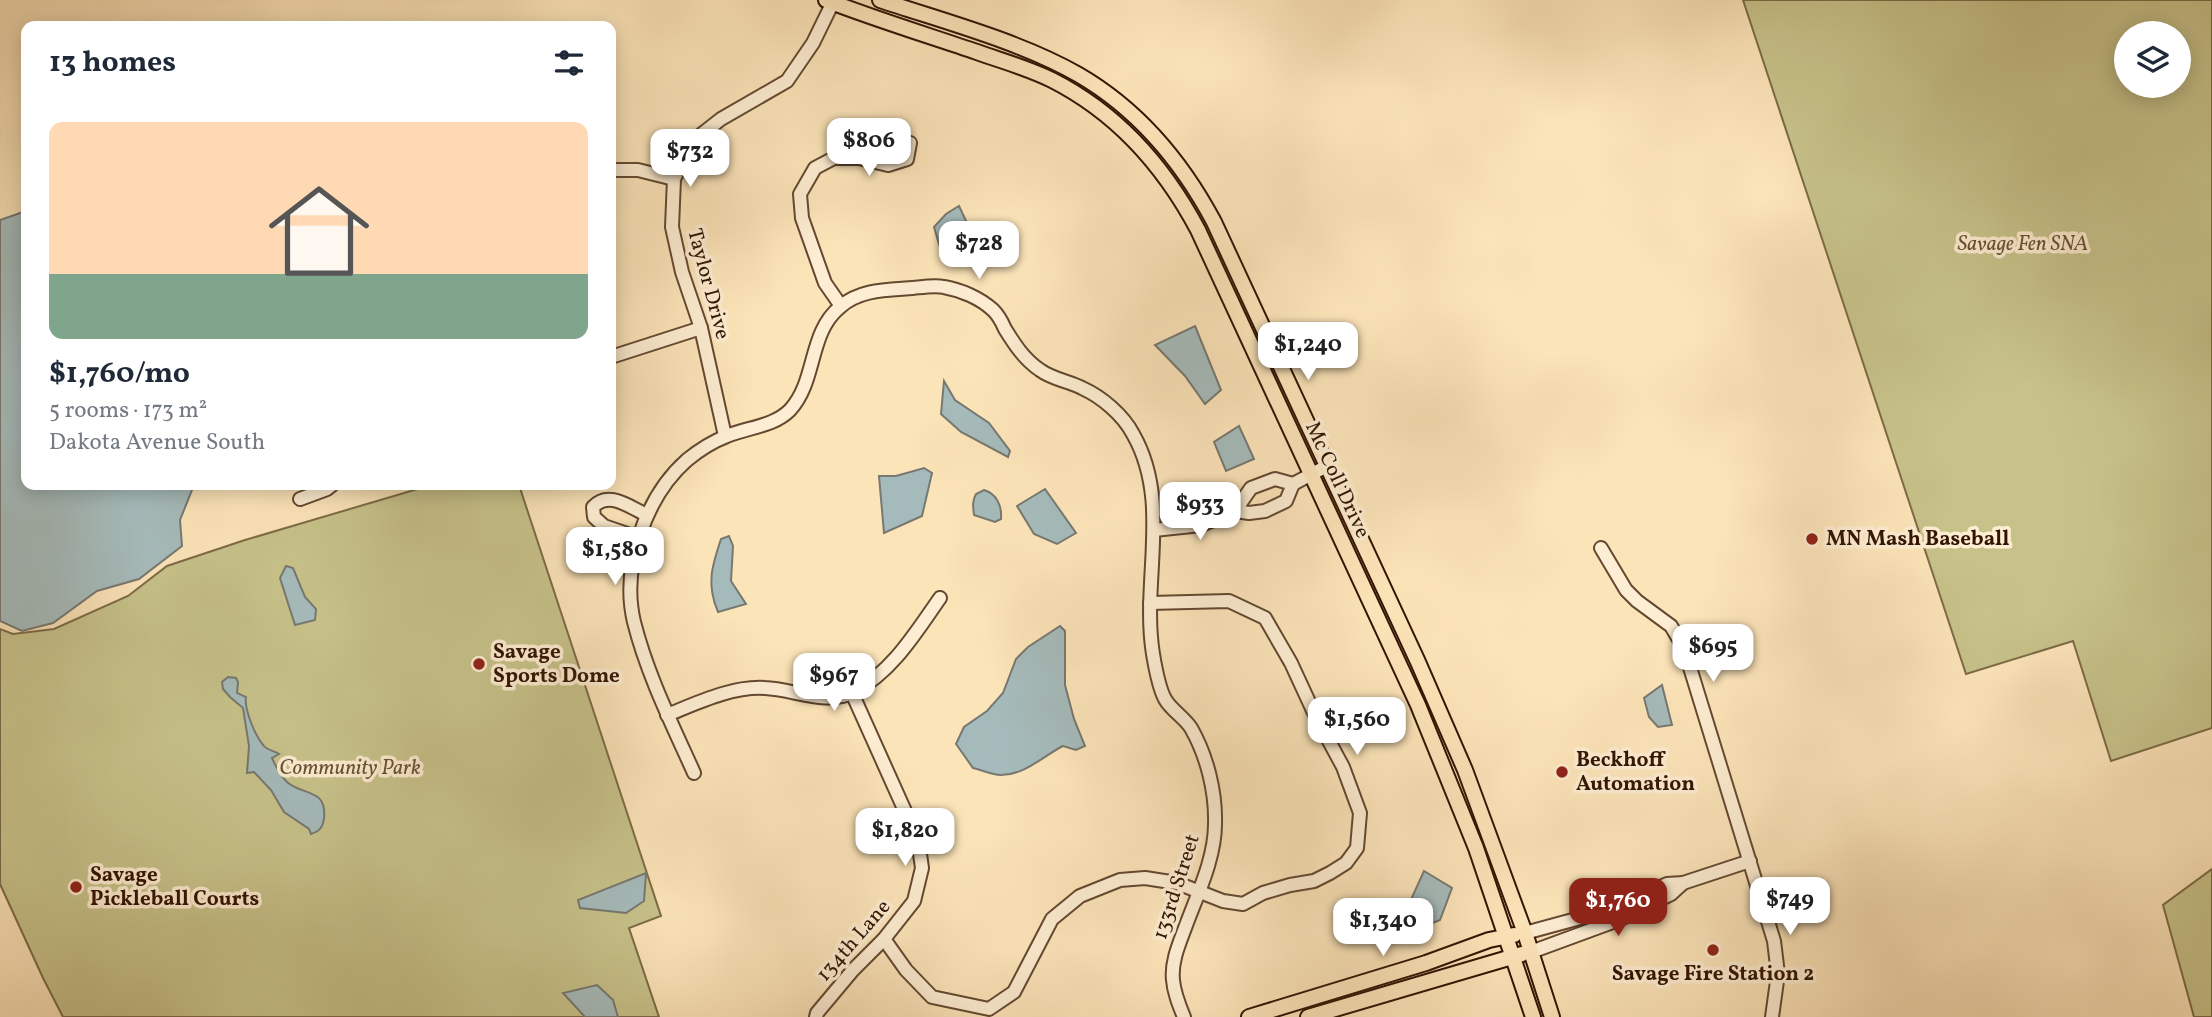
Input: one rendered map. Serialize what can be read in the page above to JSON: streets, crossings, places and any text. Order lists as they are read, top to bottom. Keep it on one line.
{"streets":{"main road":["Mc Coll Drive"],"street":["Taylor Drive","133rd Street","134th Lane"]},"crossings":[["Taylor Drive","Mc Coll Drive"]],"parks":["Savage Fen SNA","Community Park"],"places":["MN Mash Baseball","Savage Sports Dome","Beckhoff Automation","Savage Pickleball Courts","Savage Fire Station 2"],"page":{"heading":"13 homes","list":[{"name":"$1,760/mo","note":"5 rooms · 173 m² · Dakota Avenue South"}],"price":["$806","$732","$728","$1,240","$933","$1,580","$695","$967","$1,560","$1,820","$749","$1,760","$1,340"]}}
